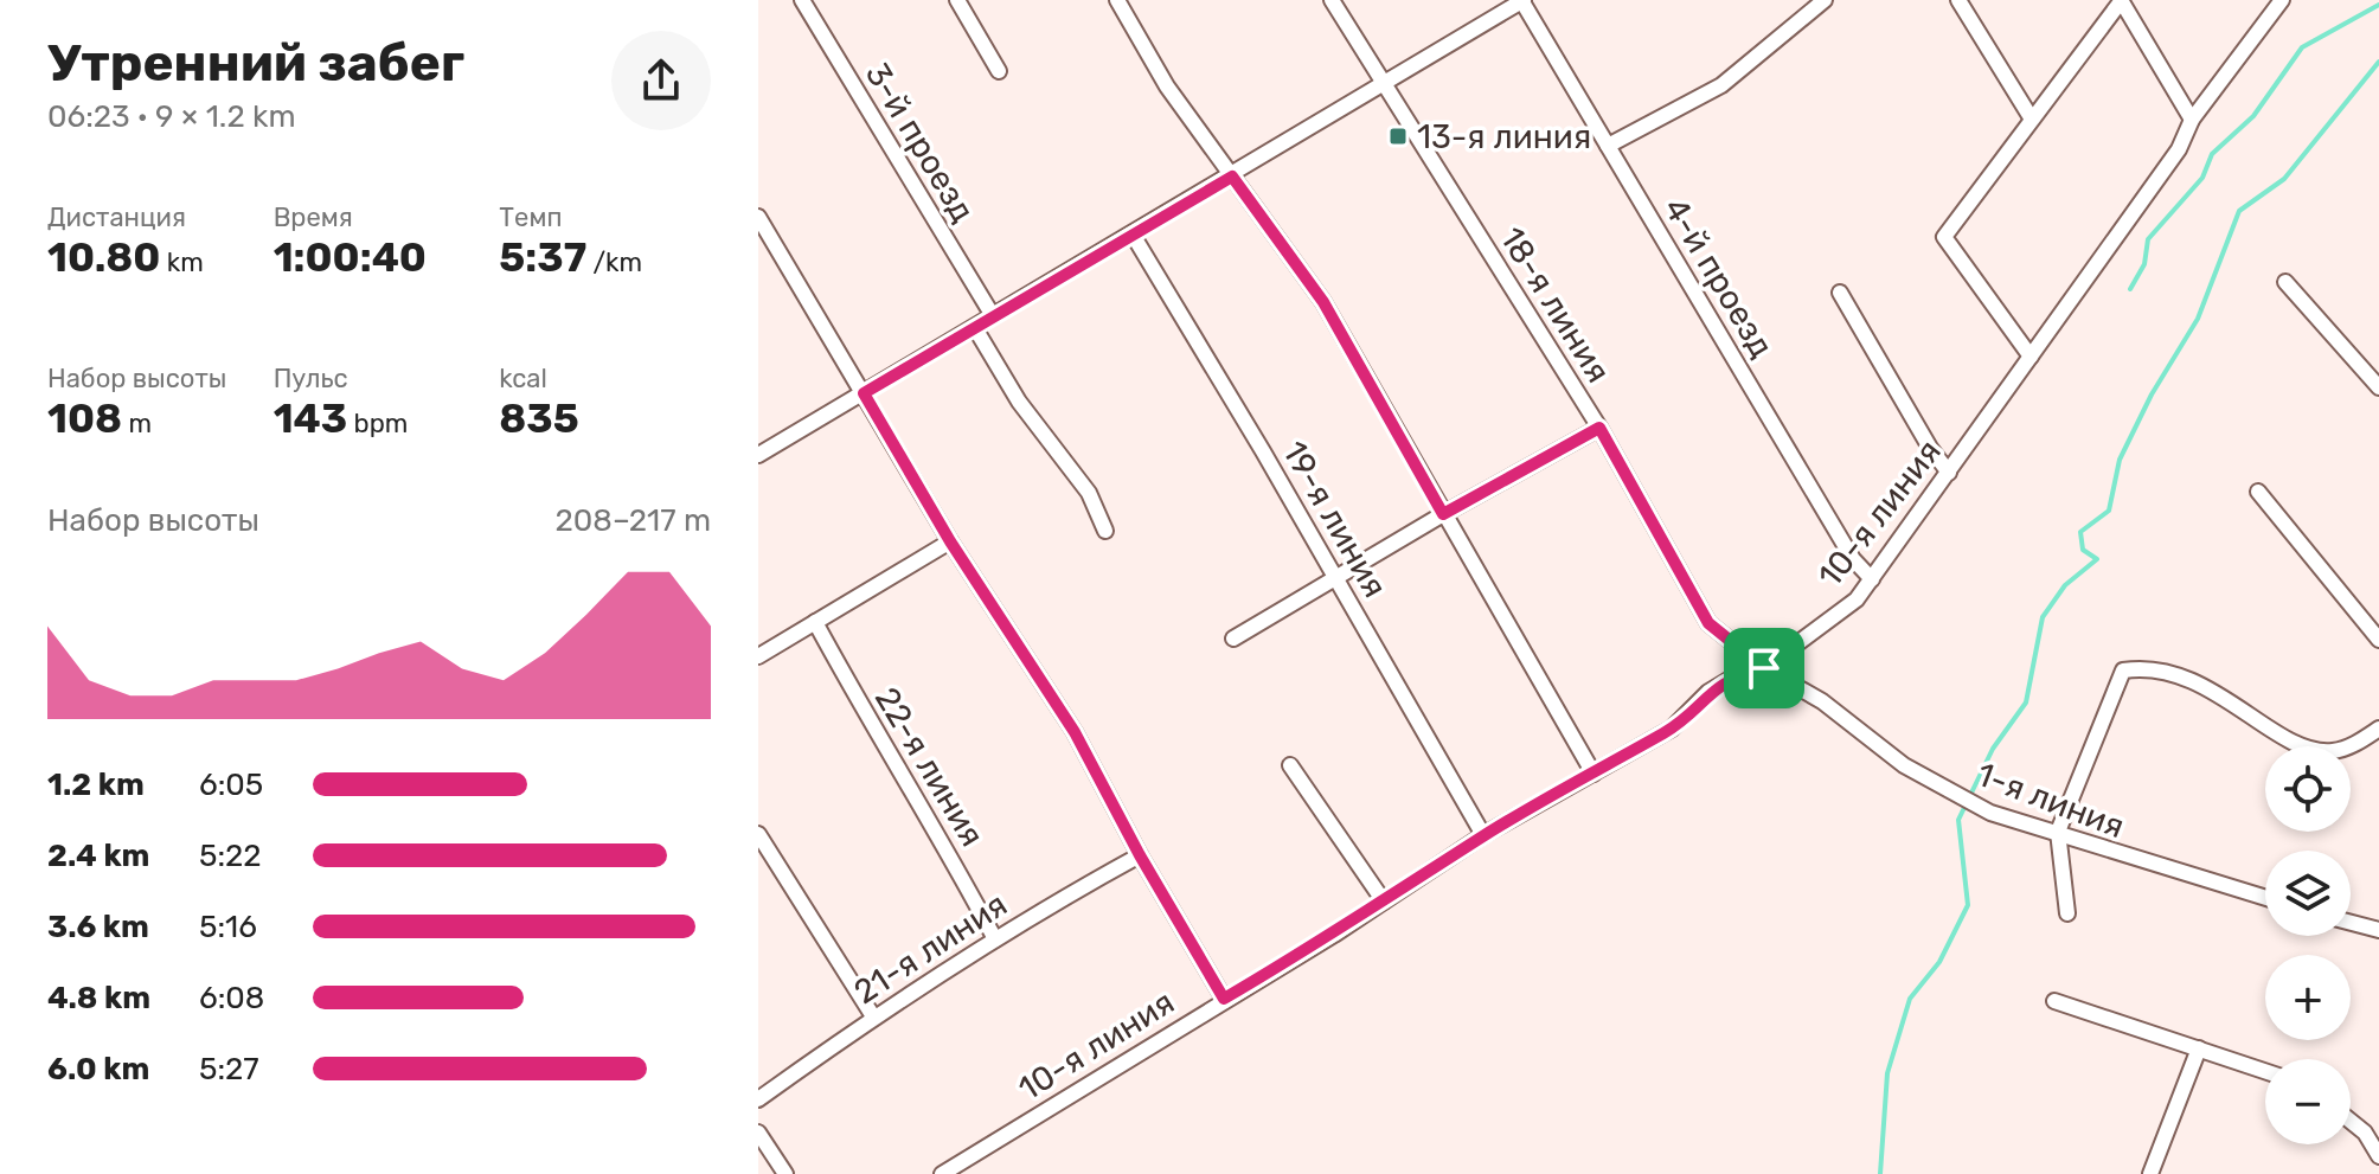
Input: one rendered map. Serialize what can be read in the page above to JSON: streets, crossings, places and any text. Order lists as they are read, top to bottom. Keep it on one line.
{"streets":{"street":["3-й проезд","4-й проезд","18-я линия","10-я линия","19-я линия","22-я линия","1-я линия","21-я линия"]},"crossings":[["4-й проезд","10-я линия"],["18-я линия","10-я линия"],["18-я линия","1-я линия"],["10-я линия","19-я линия"],["22-я линия","21-я линия"]],"places":{"transit":["13-я линия"]},"page":{"heading":["Утренний забег","06:23 · 9 × 1.2 km"],"stats":[["Дистанция","10.80 km"],["Время","1:00:40"],["Темп","5:37 /km"],["Набор высоты","108 m"],["Пульс","143 bpm"],["kcal","835"]],"chart":["Набор высоты","208–217 m"],"map_buttons":["+","−"],"list":[{"name":"1.2 km","note":"6:05"},{"name":"2.4 km","note":"5:22"},{"name":"3.6 km","note":"5:16"},{"name":"4.8 km","note":"6:08"},{"name":"6.0 km","note":"5:27"}]}}
